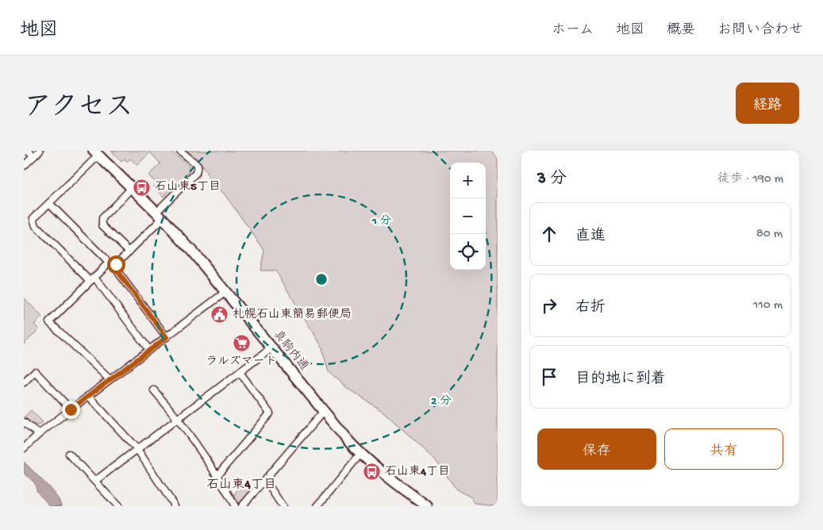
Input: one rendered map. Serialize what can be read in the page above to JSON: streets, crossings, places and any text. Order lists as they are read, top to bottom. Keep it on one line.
{"streets":{"highway":["真駒内通"]},"districts":["石山東4丁目"],"places":{"bus stop":["石山東5丁目","石山東4丁目"],"public building":["札幌石山東簡易郵便局"],"supermarket":["ラルズマート"]},"page":{"header":"地図","nav":["ホーム","地図","概要","お問い合わせ"],"title":"アクセス","buttons":["経路",["保存","共有"]],"heading":["3 分","徒歩 · 190 m"],"map_buttons":["+","−"],"list":[["直進","80 m"],["右折","110 m"],"目的地に到着"]},"rings":["1 分","2 分"]}
